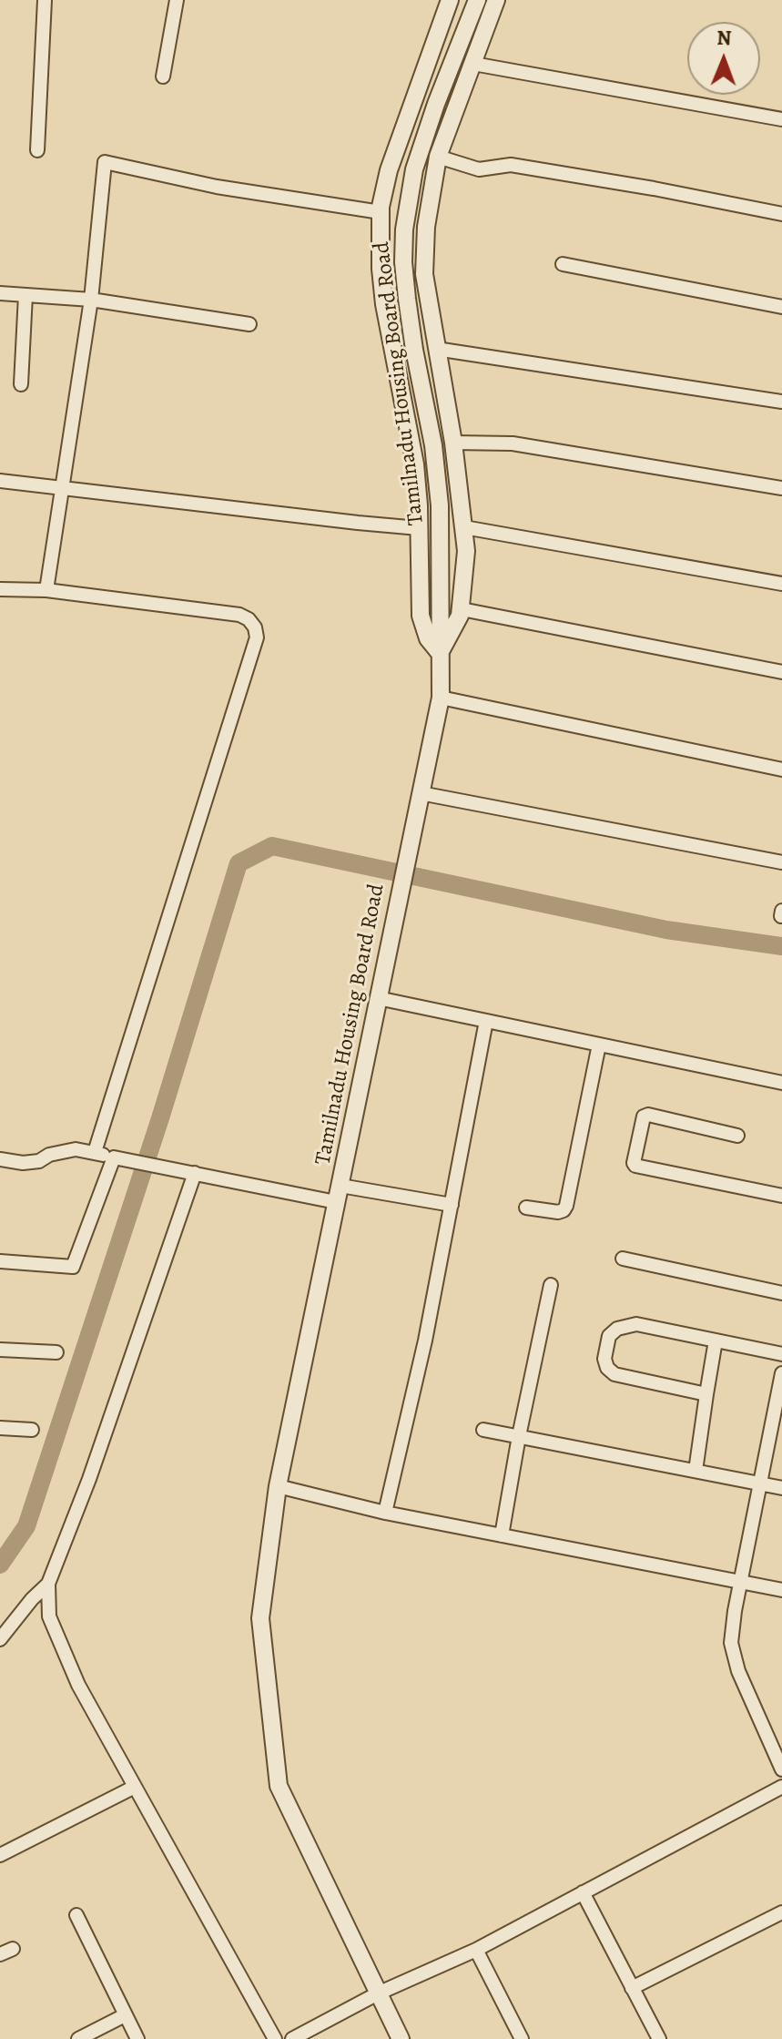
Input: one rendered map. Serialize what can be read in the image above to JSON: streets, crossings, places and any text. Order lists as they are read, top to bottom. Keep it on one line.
{"streets":{"street":["Tamilnadu Housing Board Road"]},"north":"top"}
